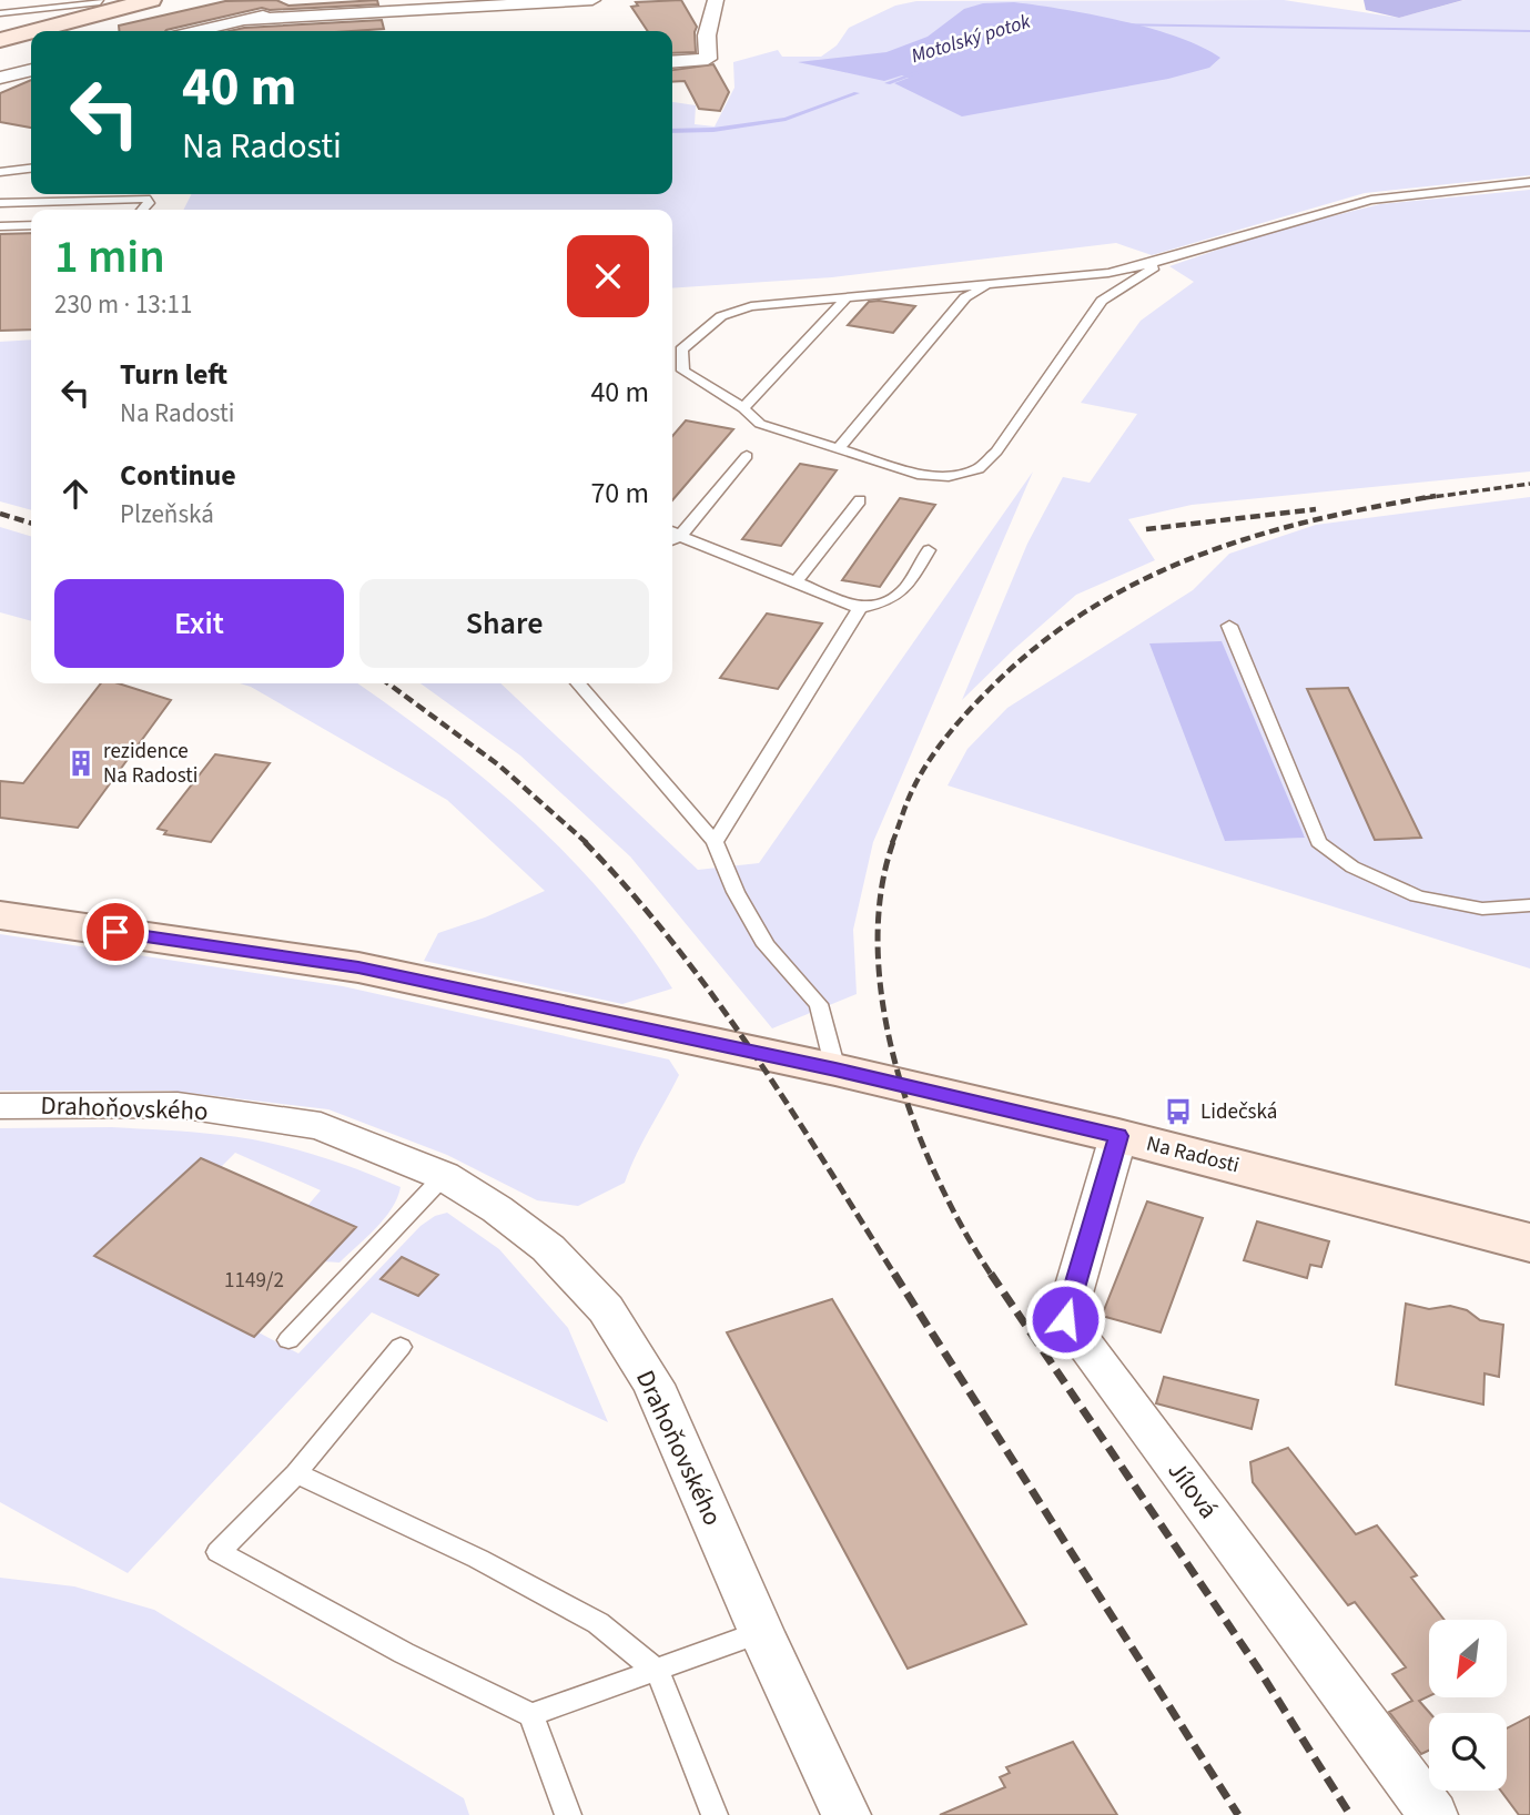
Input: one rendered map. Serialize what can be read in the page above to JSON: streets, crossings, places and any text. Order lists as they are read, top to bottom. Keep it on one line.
{"streets":{"main road":["Na Radosti"],"street":["Drahoňovského","Jílová"]},"crossings":[["Na Radosti","Jílová"]],"water":["Motolský potok"],"places":{"building":["rezidence Na Radosti"],"bus stop":["Lidečská"]},"house_numbers":["1149/2"],"north":"bottom left","page":{"turn":["40 m","Na Radosti"],"heading":["1 min","230 m · 13:11"],"list":[{"name":"Turn left","note":"Na Radosti","value":"40 m"},{"name":"Continue","note":"Plzeňská","value":"70 m"}],"buttons":["Exit","Share"]}}
